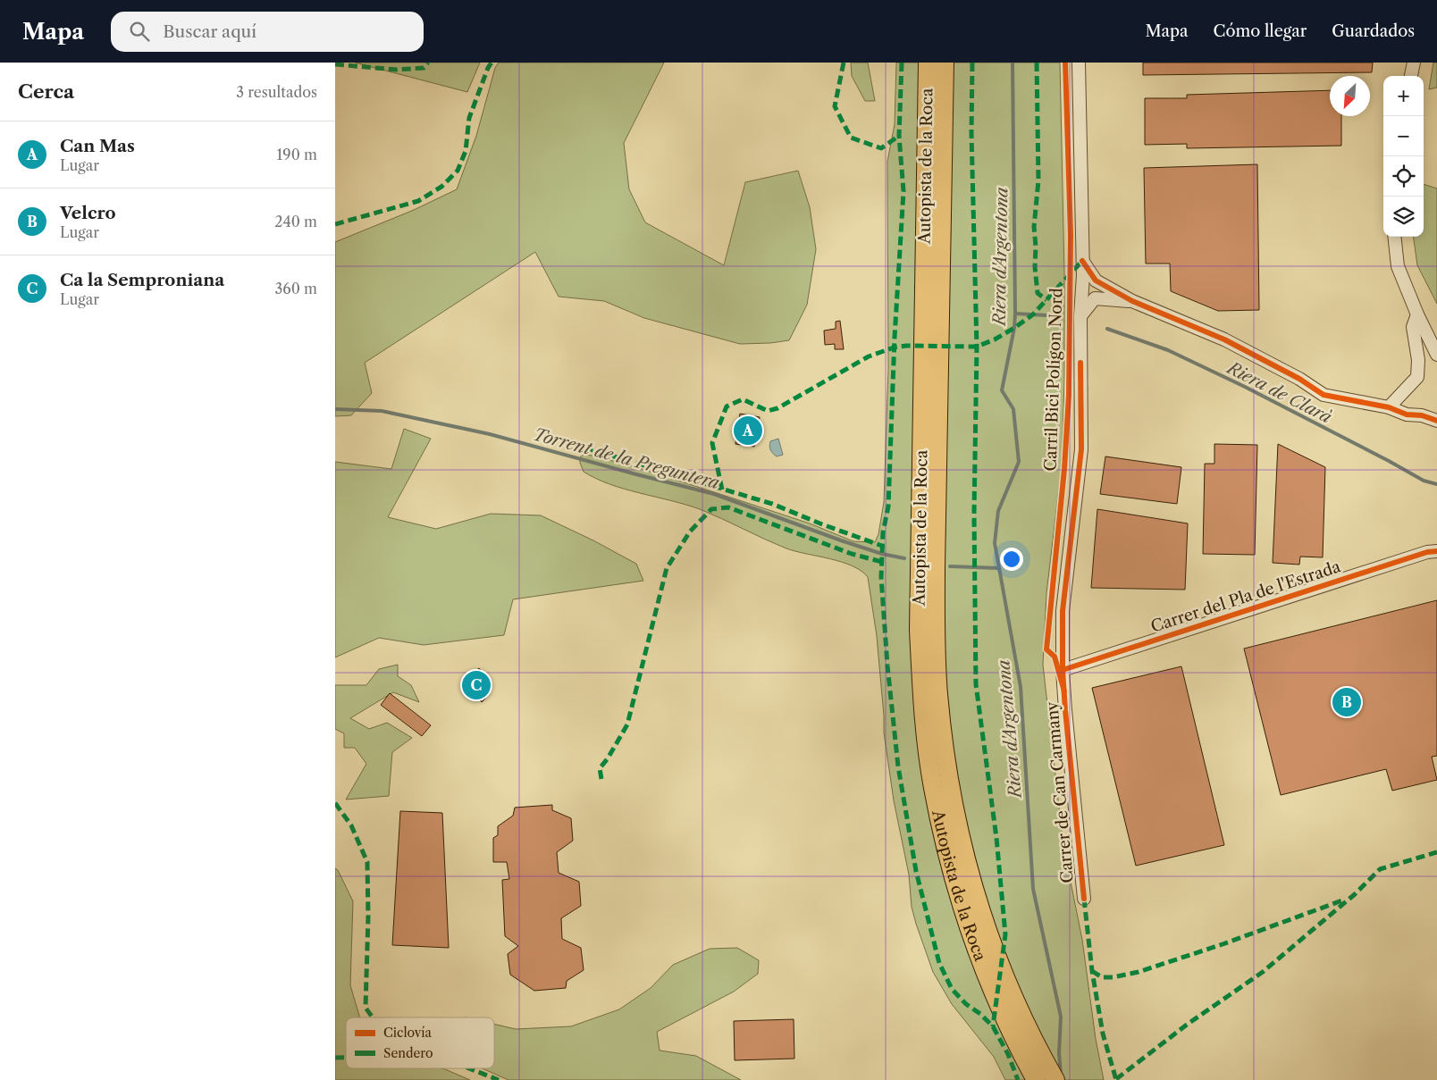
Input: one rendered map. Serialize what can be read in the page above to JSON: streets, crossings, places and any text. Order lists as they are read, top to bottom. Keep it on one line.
{"streets":{"highway":["Autopista de la Roca"],"street":["Carrer del Pla de l'Estrada","Carrer de Can Carmany"],"cycle path":["Carril Bici Polígon Nord"]},"crossings":[["Carrer del Pla de l'Estrada","Carrer de Can Carmany"]],"water":["Riera d'Argentona","Riera de Clarà","Torrent de la Preguntera"],"legend":["Ciclovía","Sendero"],"north":"bottom left","page":{"header":"Mapa","search":"Buscar aquí","nav":["Mapa","Cómo llegar","Guardados"],"heading":["Cerca","3 resultados"],"map_buttons":["+","−"],"list":[{"mark":"A","name":"Can Mas","note":"Lugar","value":"190 m"},{"mark":"B","name":"Velcro","note":"Lugar","value":"240 m"},{"mark":"C","name":"Ca la Semproniana","note":"Lugar","value":"360 m"}],"pins":["A","C","B"]}}
